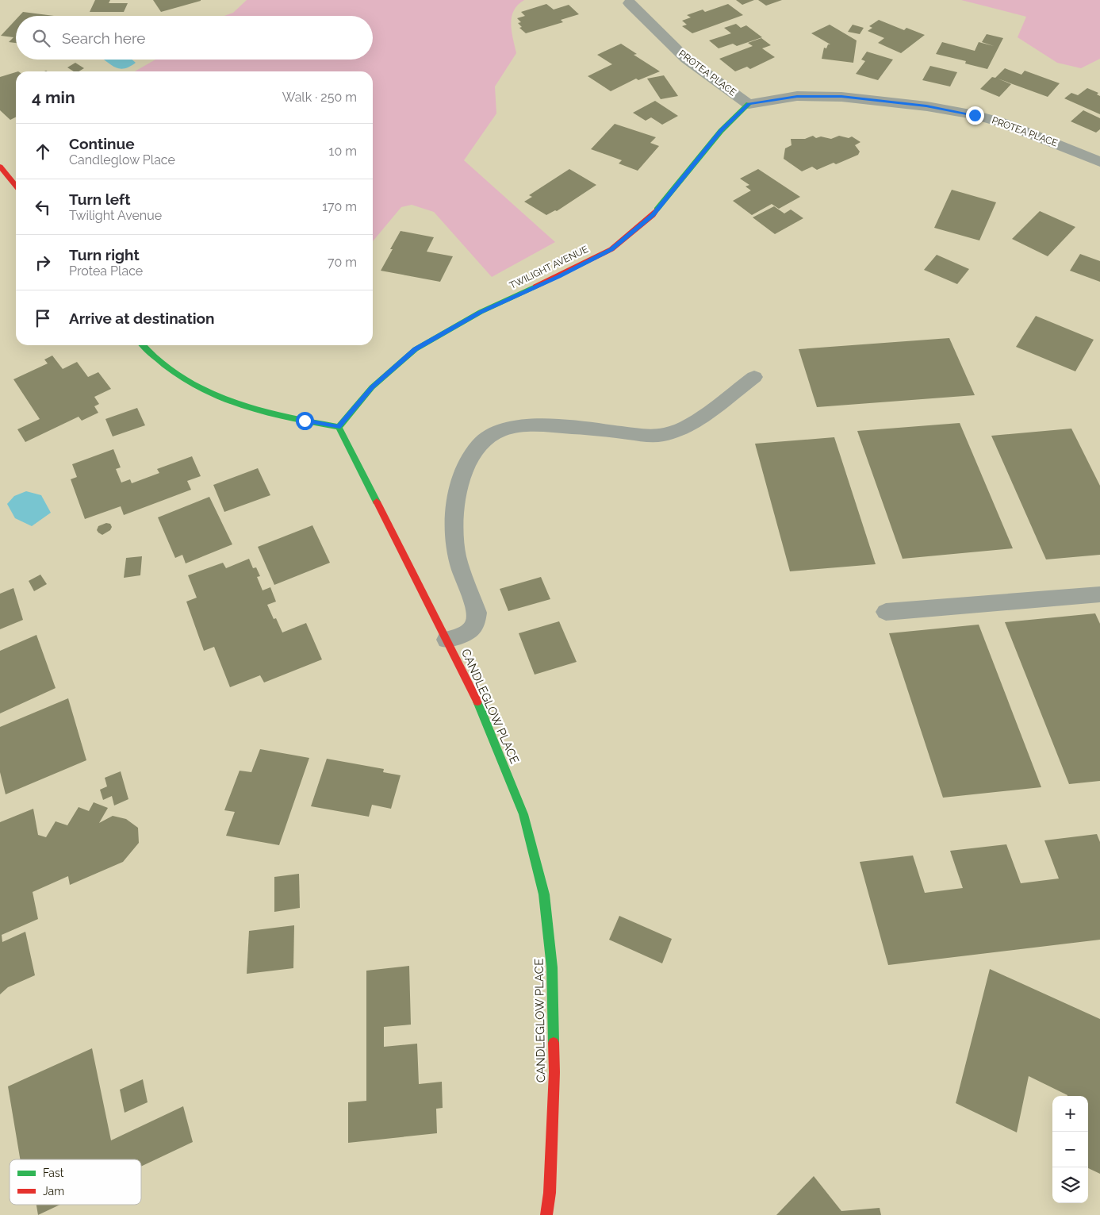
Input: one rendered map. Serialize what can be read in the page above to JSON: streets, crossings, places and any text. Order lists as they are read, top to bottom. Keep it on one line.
{"streets":{"street":["PROTEA PLACE","TWILIGHT AVENUE","CANDLEGLOW PLACE"]},"crossings":[["PROTEA PLACE","TWILIGHT AVENUE"],["TWILIGHT AVENUE","CANDLEGLOW PLACE"]],"legend":["Fast","Jam"],"page":{"search":"Search here","heading":["4 min","Walk · 250 m"],"list":[["Continue","Candleglow Place","10 m"],["Turn left","Twilight Avenue","170 m"],["Turn right","Protea Place","70 m"],"Arrive at destination"],"map_buttons":["+","−"]}}
